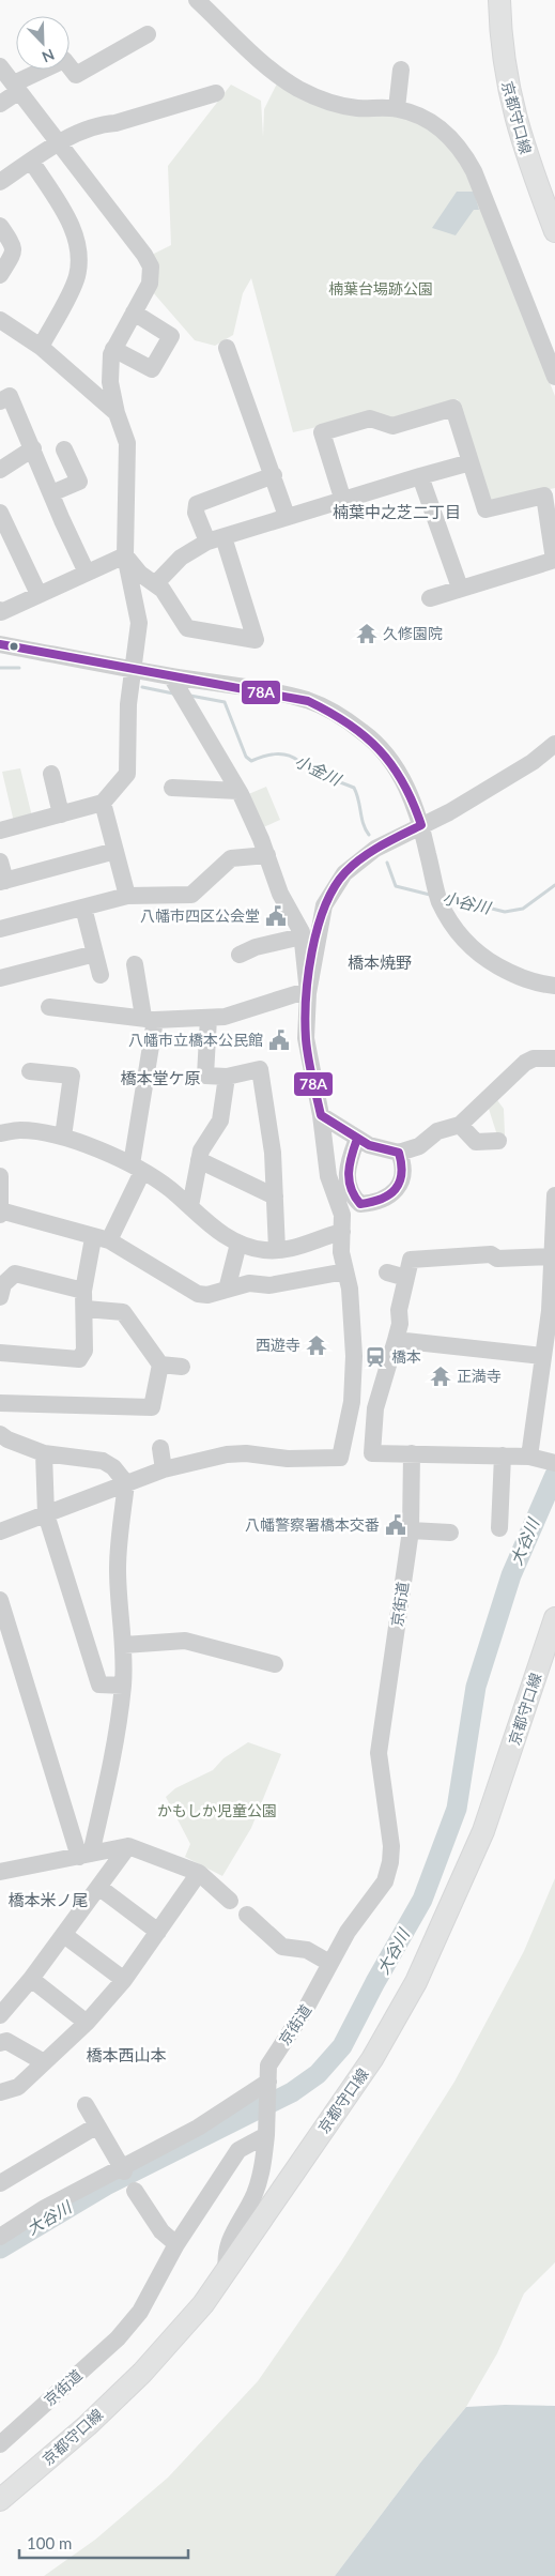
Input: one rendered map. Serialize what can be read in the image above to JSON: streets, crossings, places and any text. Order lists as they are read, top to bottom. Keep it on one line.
{"streets":{"main road":["京都守口線"],"street":["京街道"]},"crossings":[["京都守口線","京街道"]],"districts":["楠葉中之芝二丁目","橋本焼野","橋本堂ケ原","橋本米ノ尾","橋本西山本"],"water":["小金川","小谷川","大谷川"],"parks":["楠葉台場跡公園","かもしか児童公園"],"places":{"temple":["久修園院","西遊寺","正満寺"],"public building":["八幡市四区公会堂","八幡市立橋本公民館","八幡警察署橋本交番"],"station":["橋本"]},"lines":["transit line 78A"],"scale_bar":"100 m","north":"bottom right"}
